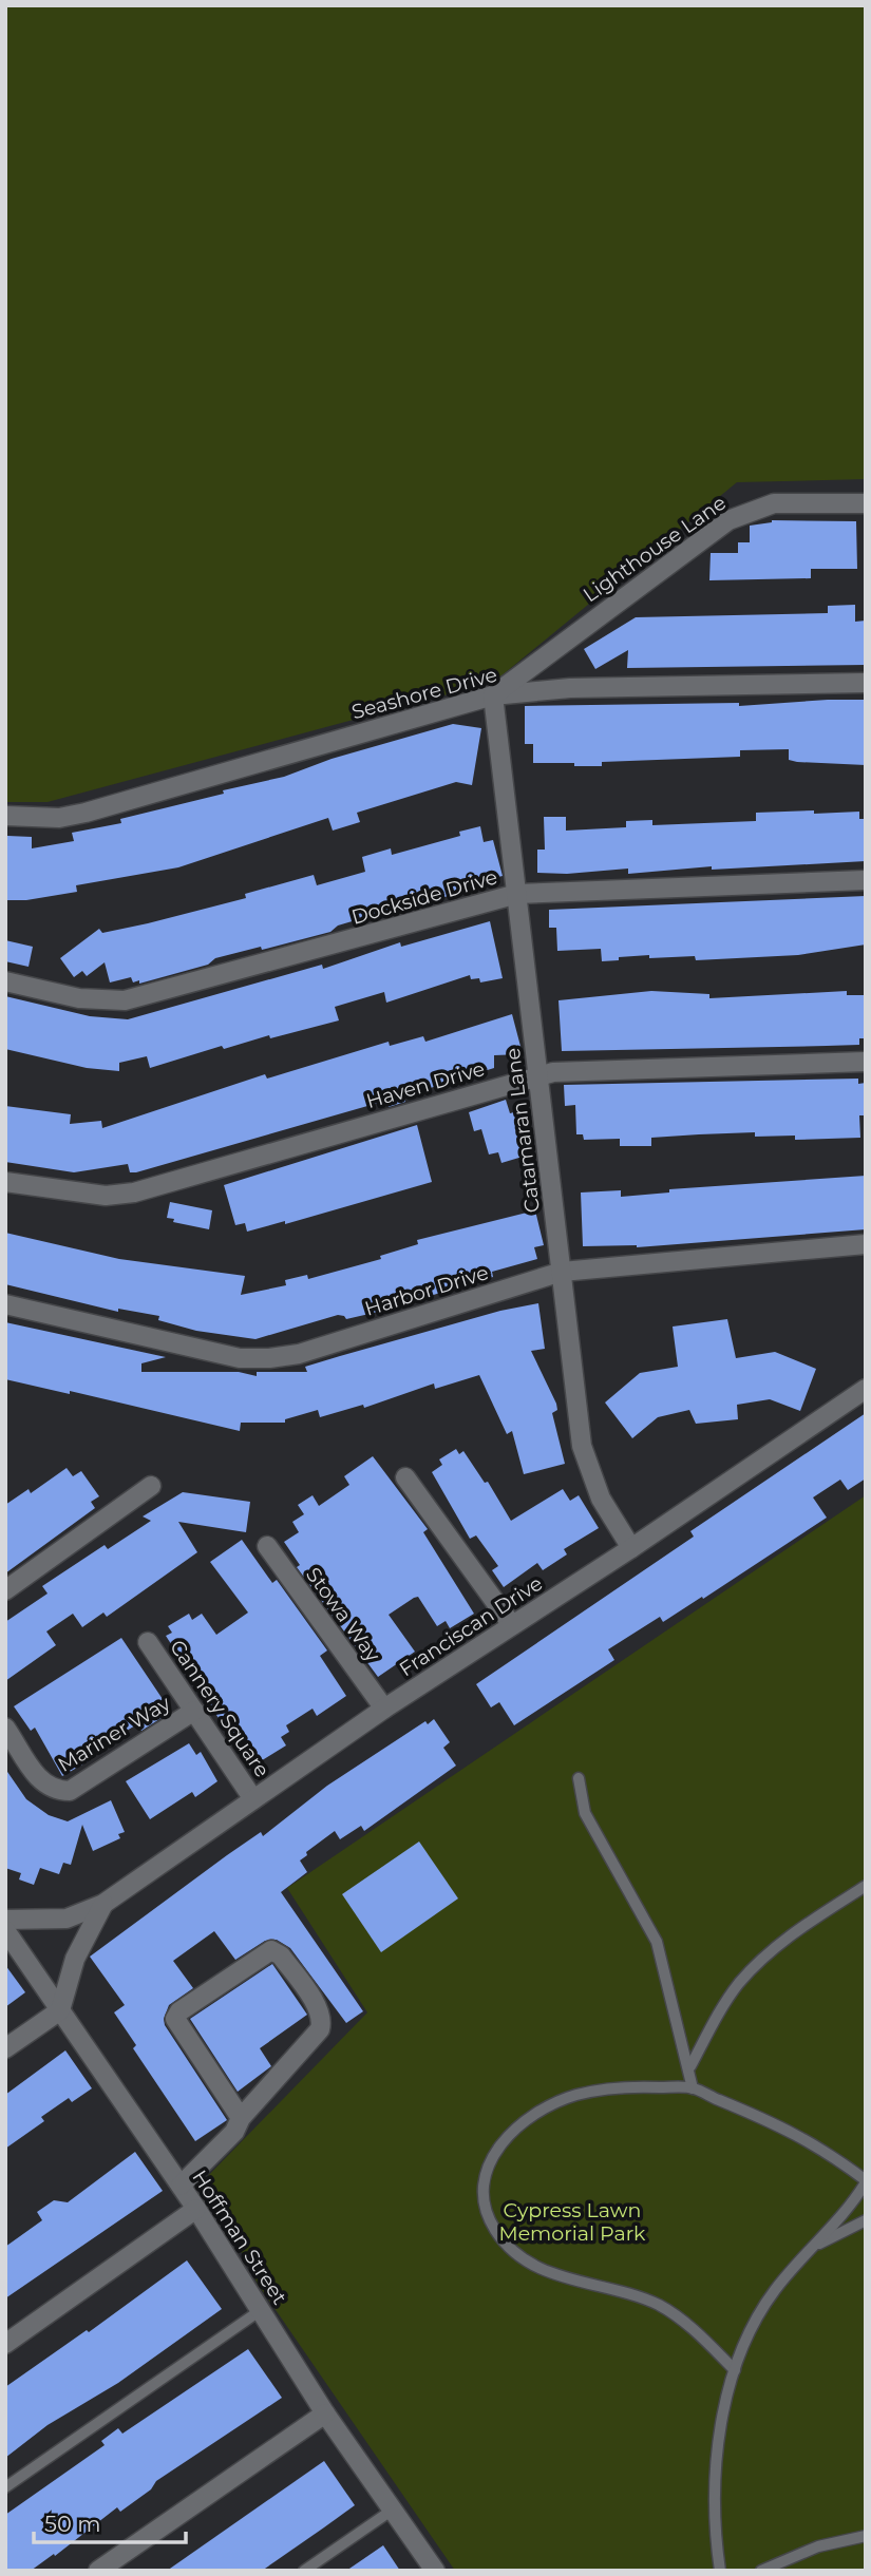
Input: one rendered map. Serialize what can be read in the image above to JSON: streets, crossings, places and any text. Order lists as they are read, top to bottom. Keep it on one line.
{"streets":{"street":["Lighthouse Lane","Seashore Drive","Dockside Drive","Haven Drive","Catamaran Lane","Harbor Drive","Stowa Way","Franciscan Drive","Cannery Square","Mariner Way","Hoffman Street"]},"crossings":[["Lighthouse Lane","Seashore Drive"],["Lighthouse Lane","Catamaran Lane"],["Seashore Drive","Catamaran Lane"],["Dockside Drive","Catamaran Lane"],["Haven Drive","Catamaran Lane"],["Catamaran Lane","Harbor Drive"],["Catamaran Lane","Franciscan Drive"],["Stowa Way","Franciscan Drive"],["Franciscan Drive","Cannery Square"],["Franciscan Drive","Hoffman Street"],["Cannery Square","Mariner Way"]],"parks":["Cypress Lawn Memorial Park"],"scale_bar":"50 m"}
